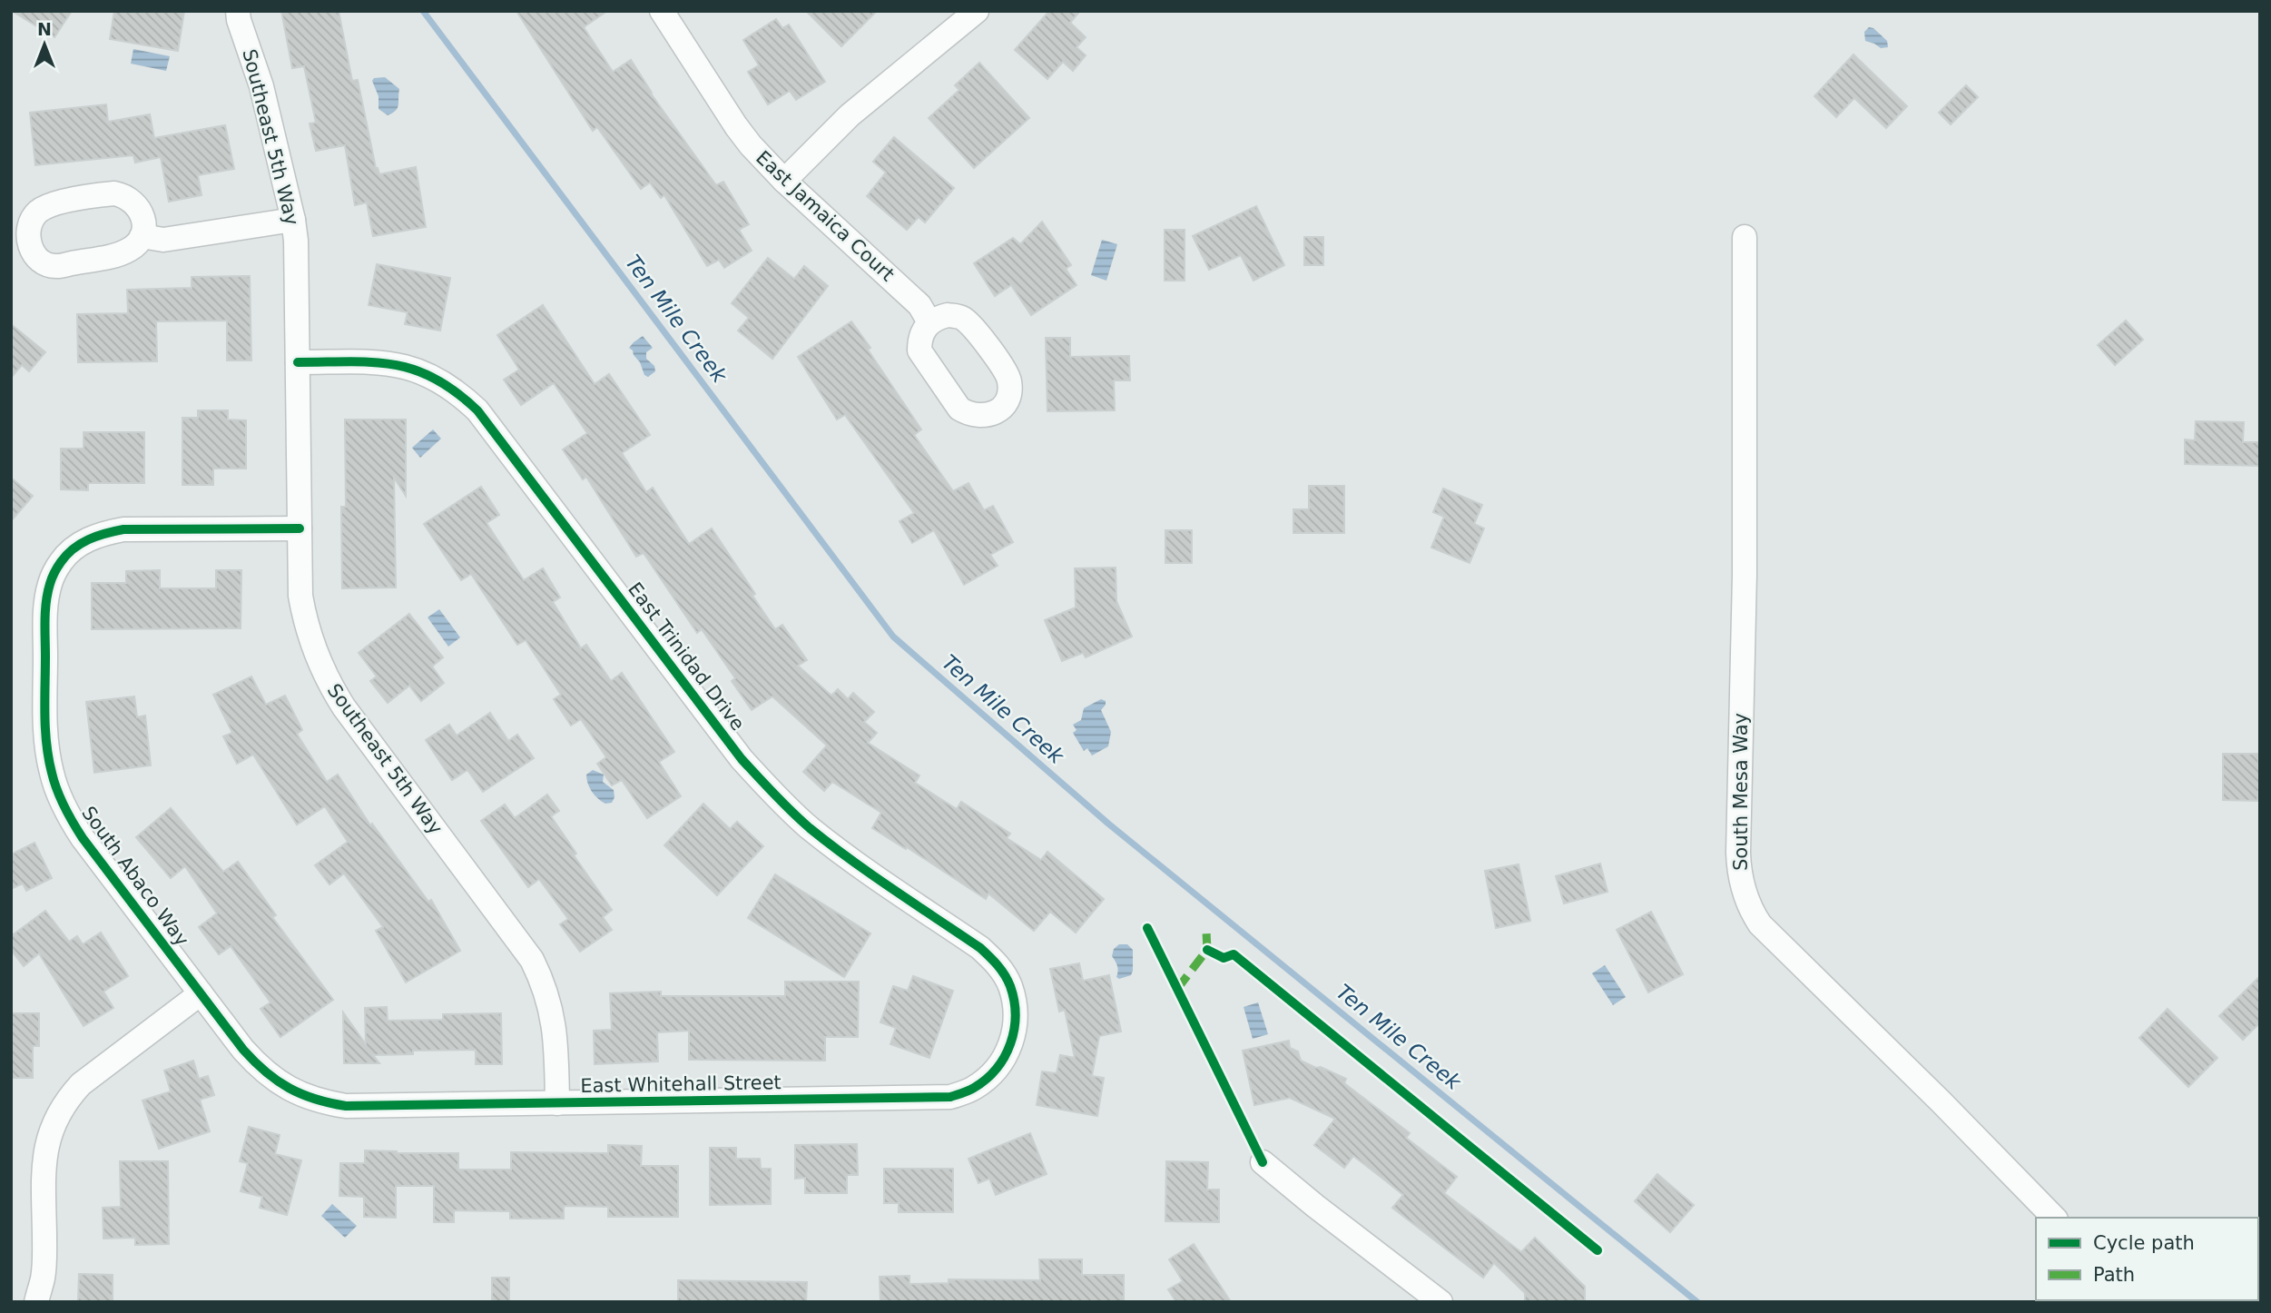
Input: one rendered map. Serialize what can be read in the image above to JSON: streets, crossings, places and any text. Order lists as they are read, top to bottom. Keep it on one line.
{"streets":{"street":["Southeast 5th Way","East Jamaica Court","East Trinidad Drive","South Mesa Way","South Abaco Way","East Whitehall Street"]},"crossings":[["Southeast 5th Way","East Trinidad Drive"],["Southeast 5th Way","South Abaco Way"],["Southeast 5th Way","East Whitehall Street"],["East Trinidad Drive","East Whitehall Street"],["South Abaco Way","East Whitehall Street"]],"water":["Ten Mile Creek"],"legend":["Cycle path","Path"],"north":"top"}
